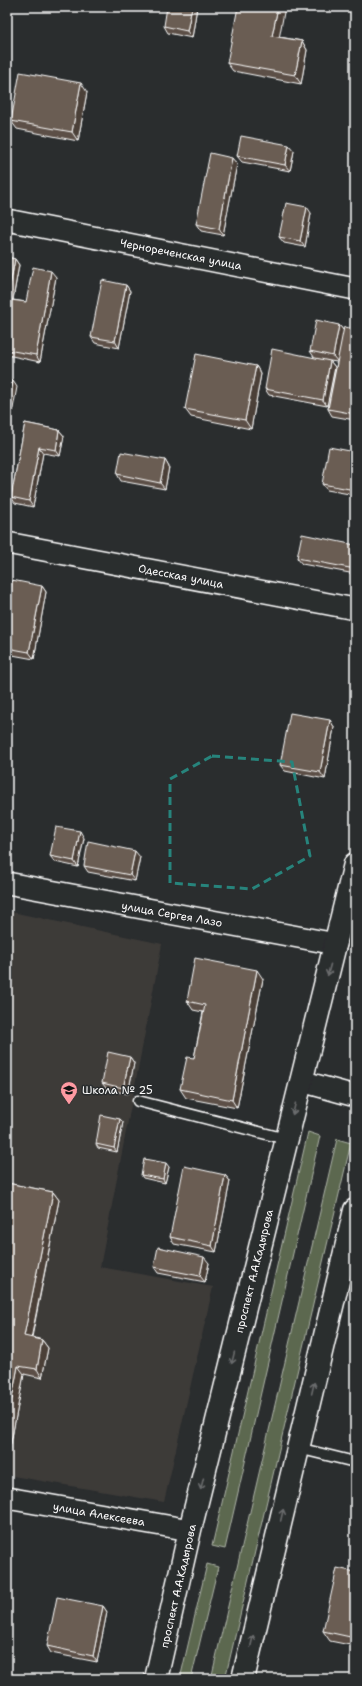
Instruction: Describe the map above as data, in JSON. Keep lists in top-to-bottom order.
{
  "streets": {
    "street": [
      "Чернореченская улица",
      "Одесская улица",
      "улица Сергея Лазо",
      "проспект А.А.Кадырова",
      "улица Алексеева"
    ]
  },
  "crossings": [
    ["улица Сергея Лазо", "проспект А.А.Кадырова"],
    ["проспект А.А.Кадырова", "улица Алексеева"]
  ],
  "places": {
    "school or university": ["Школа № 25"]
  }
}
